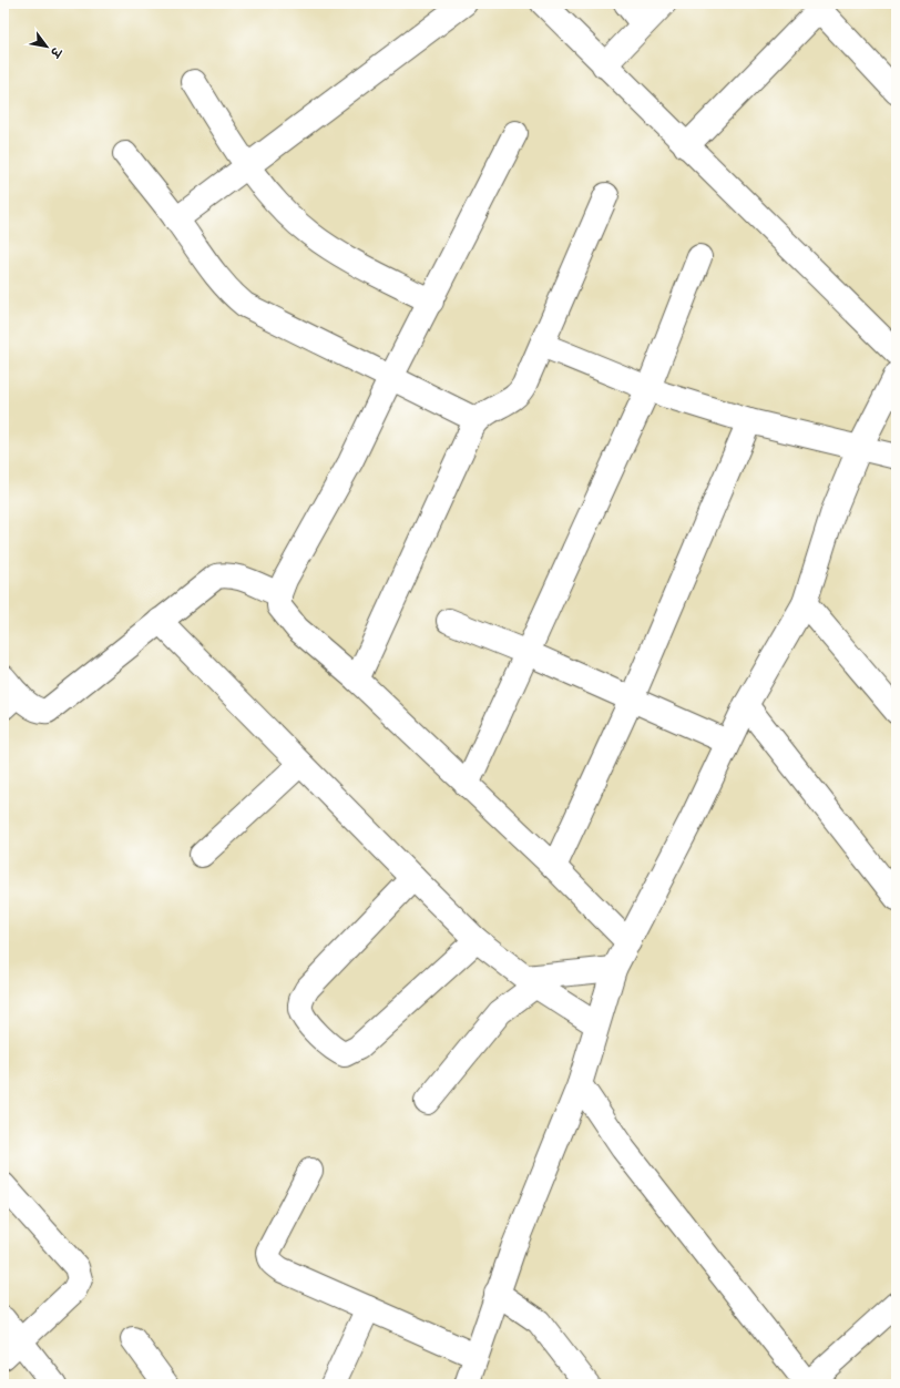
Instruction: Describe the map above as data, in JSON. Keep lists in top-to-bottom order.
{
  "north": "bottom right"
}
